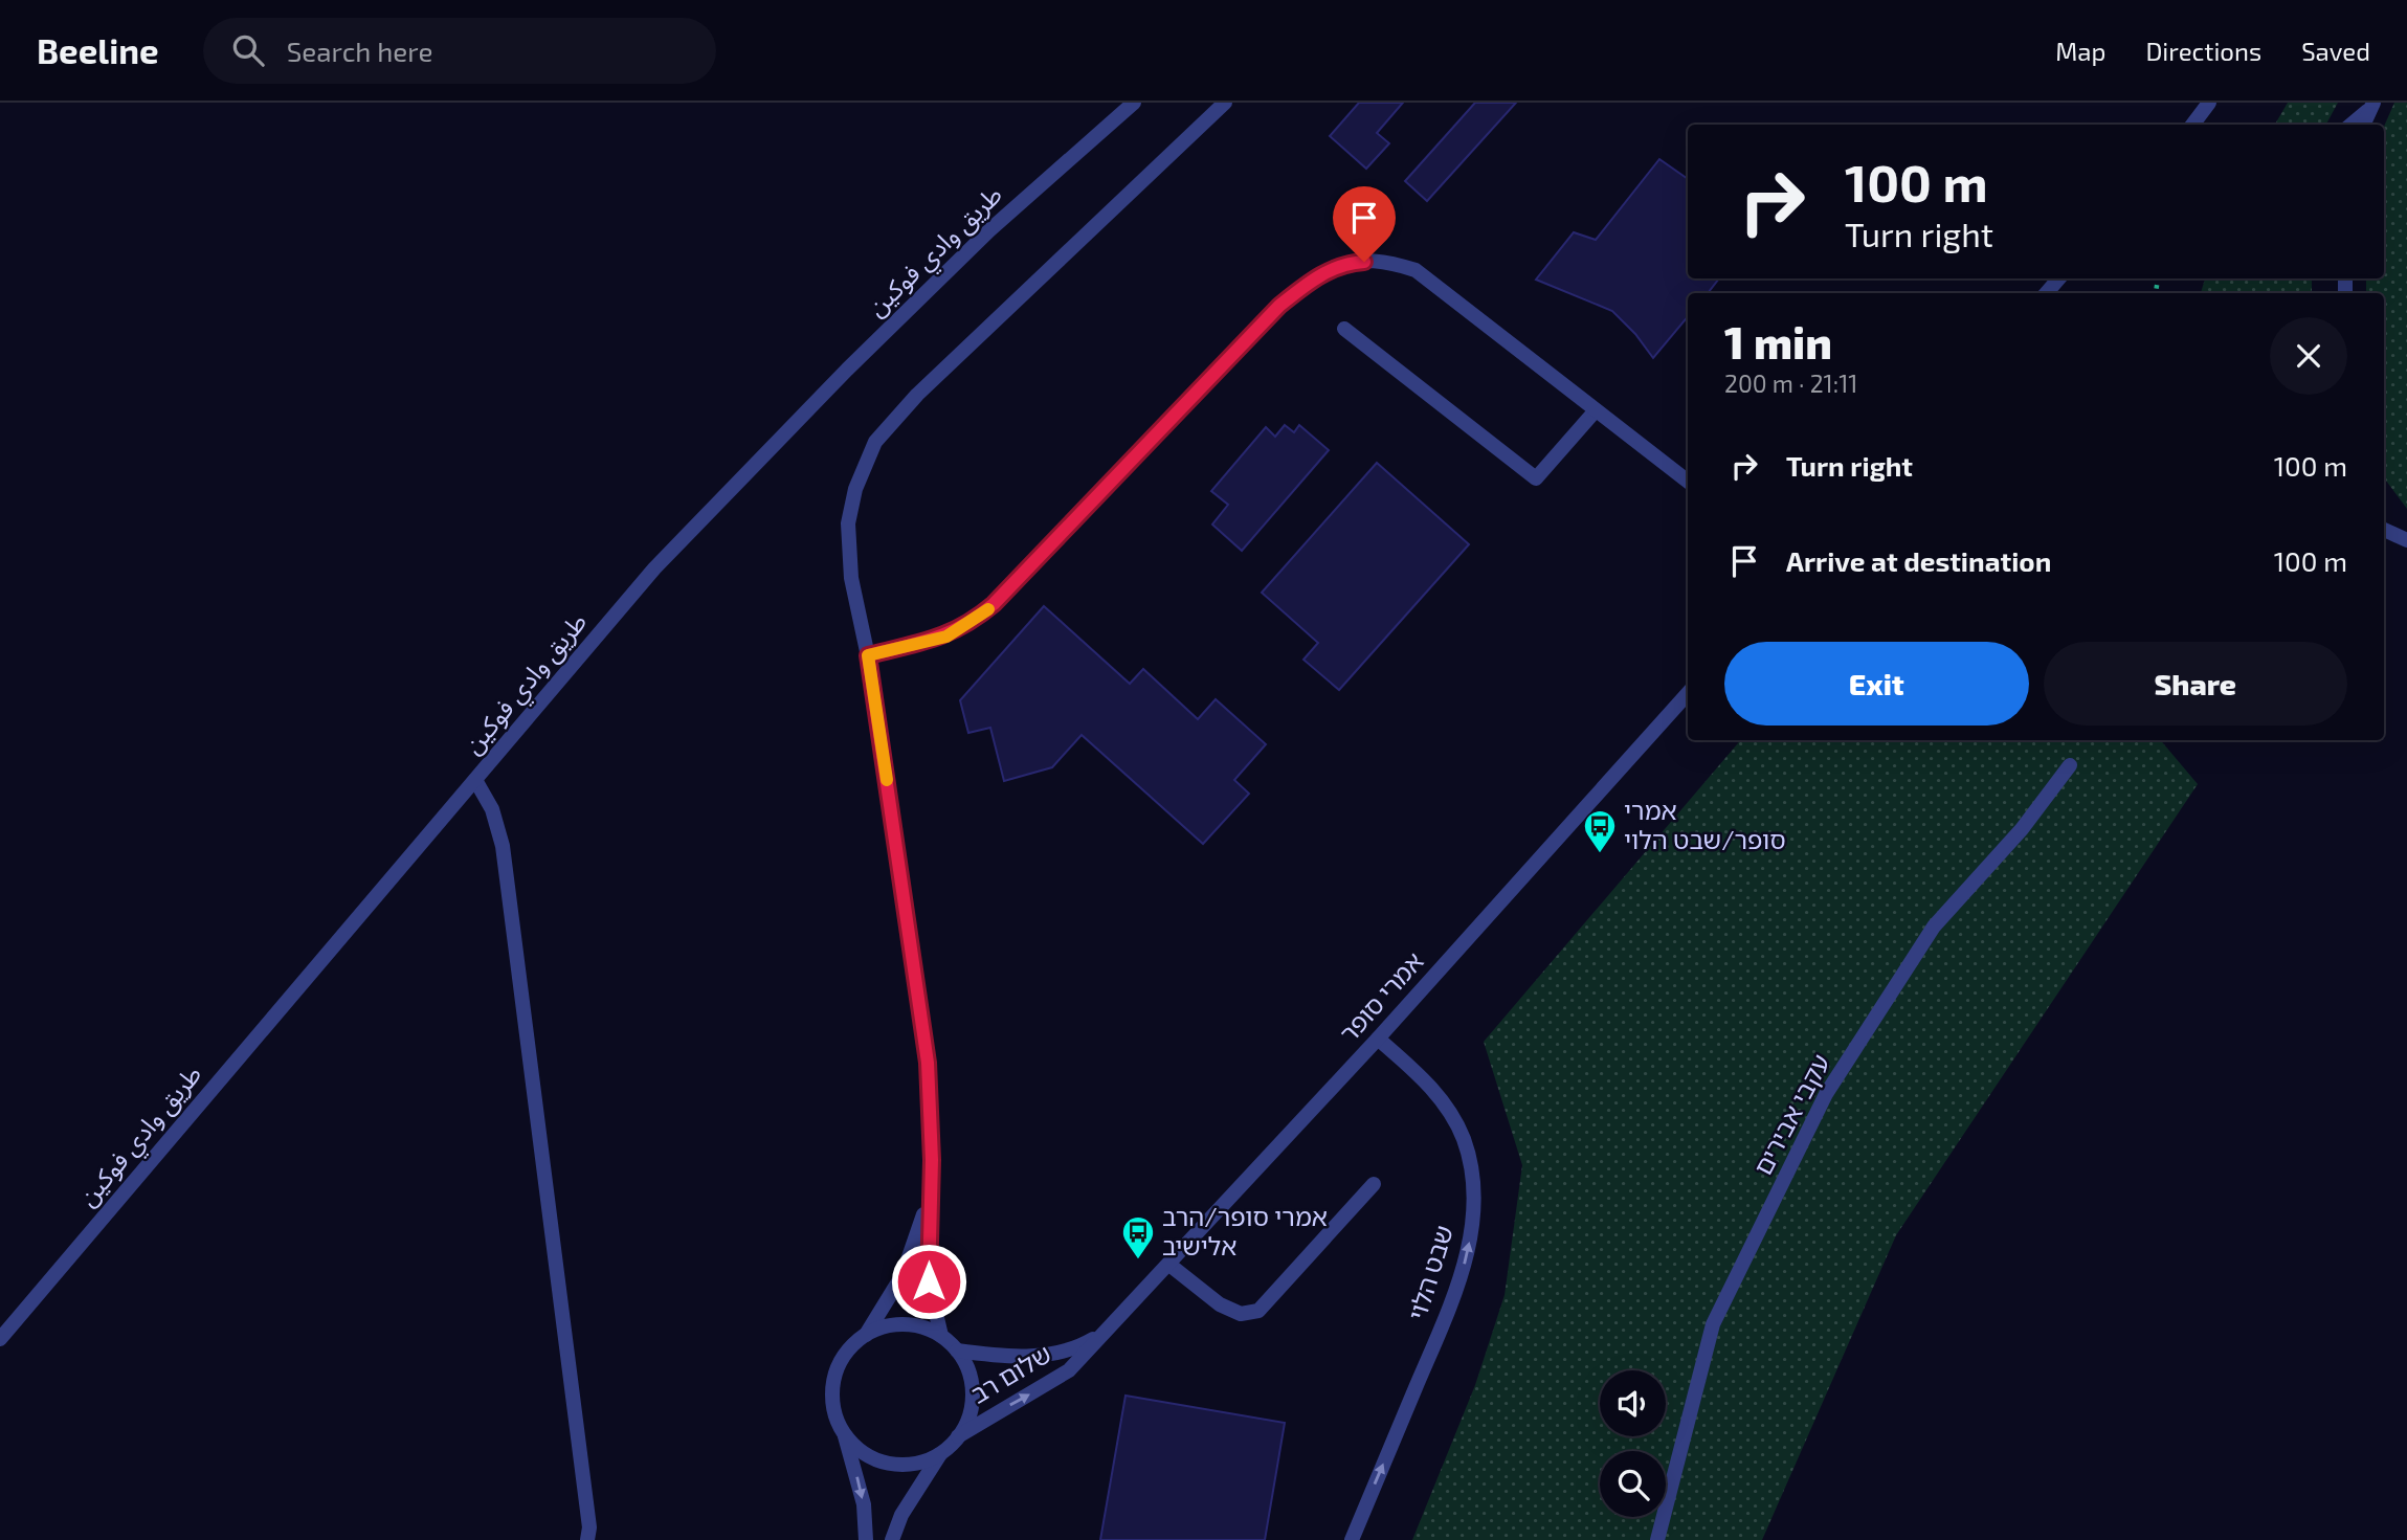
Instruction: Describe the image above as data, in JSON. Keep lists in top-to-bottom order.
{
  "streets": {
    "street": [
      "طريق وادي فوکين",
      "אמרי סופר",
      "עקבי אבירים",
      "שבט הלוי",
      "שלום רב"
    ]
  },
  "crossings": [
    ["אמרי סופר", "שבט הלוי"],
    ["אמרי סופר", "שלום רב"]
  ],
  "one_way": ["שבט הלוי", "שלום רב"],
  "places": {
    "bus stop": ["אמרי סופר/שבט הלוי", "אמרי סופר/הרב אלישיב"]
  },
  "page": {
    "header": "Beeline",
    "search": "Search here",
    "nav": ["Map", "Directions", "Saved"],
    "turn": ["100 m", "Turn right"],
    "heading": ["1 min", "200 m · 21:11"],
    "list": [
      {
        "name": "Turn right",
        "value": "100 m"
      },
      {
        "name": "Arrive at destination",
        "value": "100 m"
      }
    ],
    "buttons": ["Exit", "Share"]
  }
}
